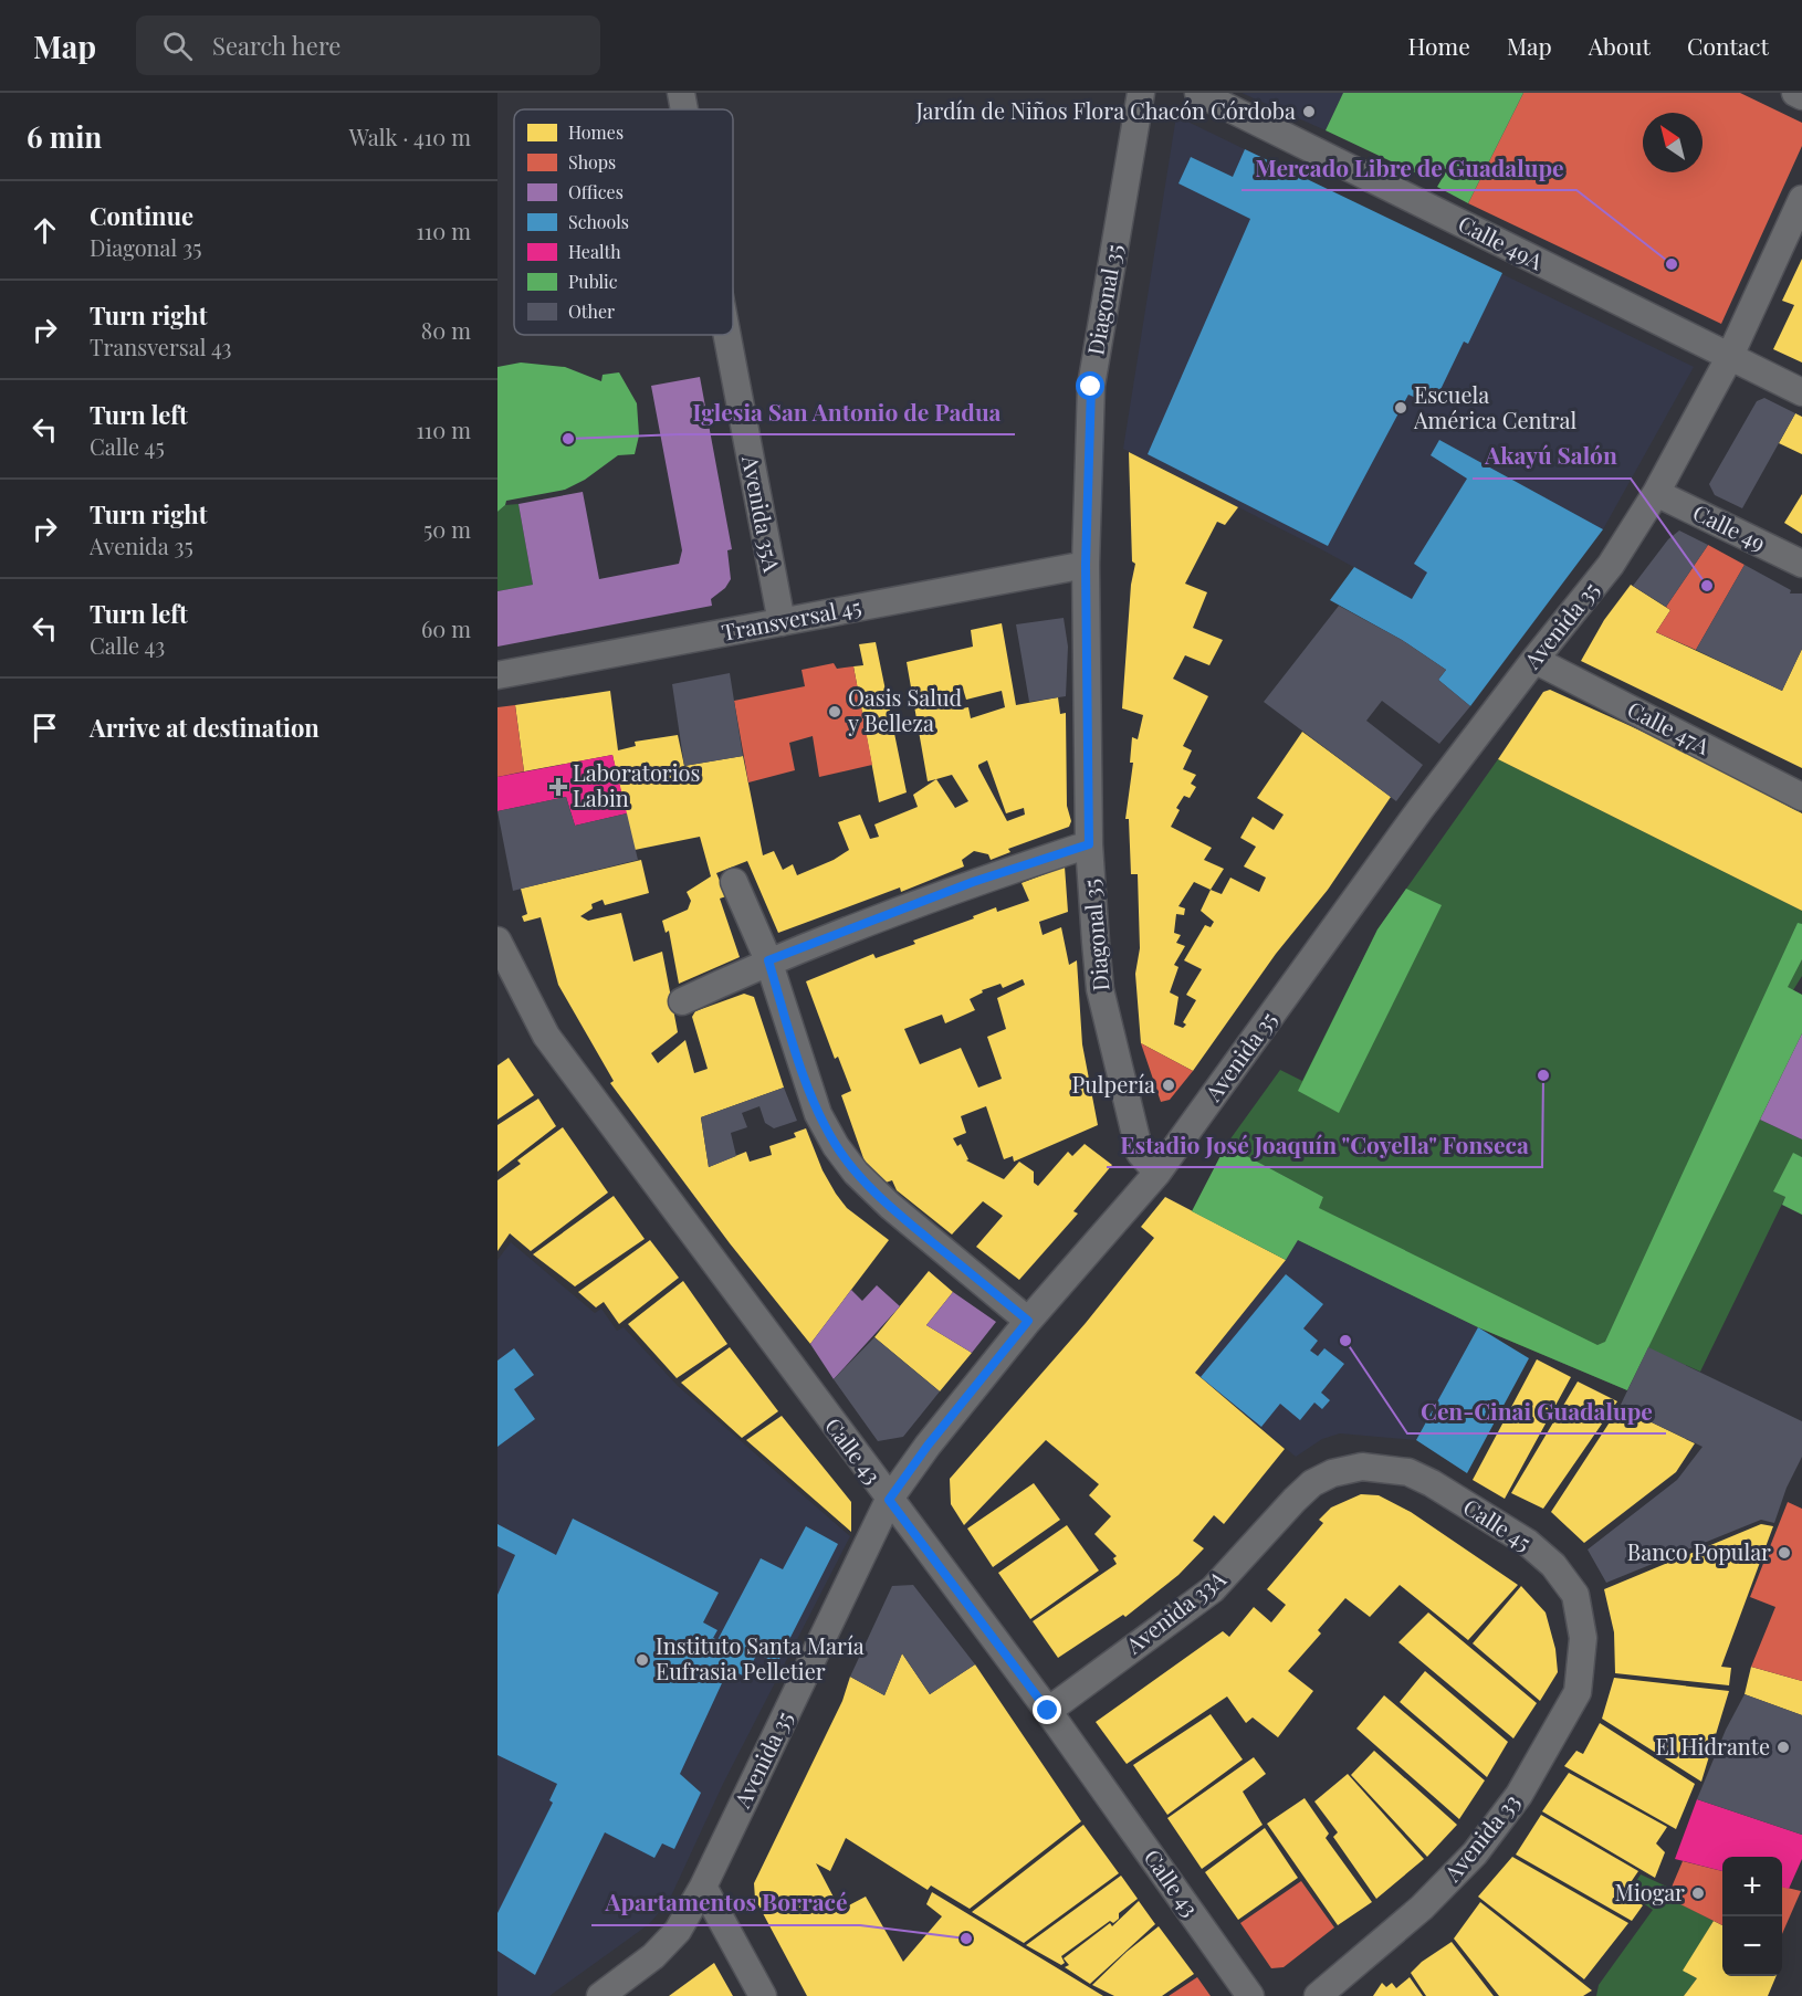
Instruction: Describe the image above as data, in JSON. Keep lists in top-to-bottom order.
{
  "streets": {
    "street": [
      "Calle 49A",
      "Diagonal 35",
      "Avenida 35A",
      "Calle 49",
      "Transversal 45",
      "Avenida 35",
      "Calle 47A",
      "Calle 43",
      "Calle 45",
      "Avenida 33A",
      "Avenida 33"
    ]
  },
  "crossings": [
    ["Calle 49A", "Avenida 35"],
    ["Diagonal 35", "Transversal 45"],
    ["Diagonal 35", "Avenida 35"],
    ["Avenida 35A", "Transversal 45"],
    ["Calle 49", "Avenida 35"],
    ["Avenida 35", "Calle 47A"],
    ["Avenida 35", "Calle 43"],
    ["Calle 43", "Avenida 33A"],
    ["Calle 45", "Avenida 33A"],
    ["Calle 45", "Avenida 33"]
  ],
  "places": {
    "other": [
      "Jardín de Niños Flora Chacón Córdoba",
      "Mercado Libre de Guadalupe",
      "Escuela América Central",
      "Iglesia San Antonio de Padua",
      "Akayú Salón",
      "Oasis Salud y Belleza",
      "Estadio José Joaquín \"Coyella\" Fonseca",
      "Pulpería",
      "Cen-Cinai Guadalupe",
      "Banco Popular",
      "Instituto Santa María Eufrasia Pelletier",
      "El Hidrante",
      "Miogar",
      "Apartamentos Borracé"
    ],
    "health": ["Laboratorios Labin"]
  },
  "legend": [
    "Homes",
    "Shops",
    "Offices",
    "Schools",
    "Health",
    "Public",
    "Other"
  ],
  "north": "top left",
  "page": {
    "header": "Map",
    "search": "Search here",
    "nav": [
      "Home",
      "Map",
      "About",
      "Contact"
    ],
    "heading": ["6 min", "Walk · 410 m"],
    "list": [
      ["Continue", "Diagonal 35", "110 m"],
      ["Turn right", "Transversal 43", "80 m"],
      ["Turn left", "Calle 45", "110 m"],
      ["Turn right", "Avenida 35", "50 m"],
      ["Turn left", "Calle 43", "60 m"],
      "Arrive at destination"
    ],
    "map_buttons": ["+", "−"]
  }
}
